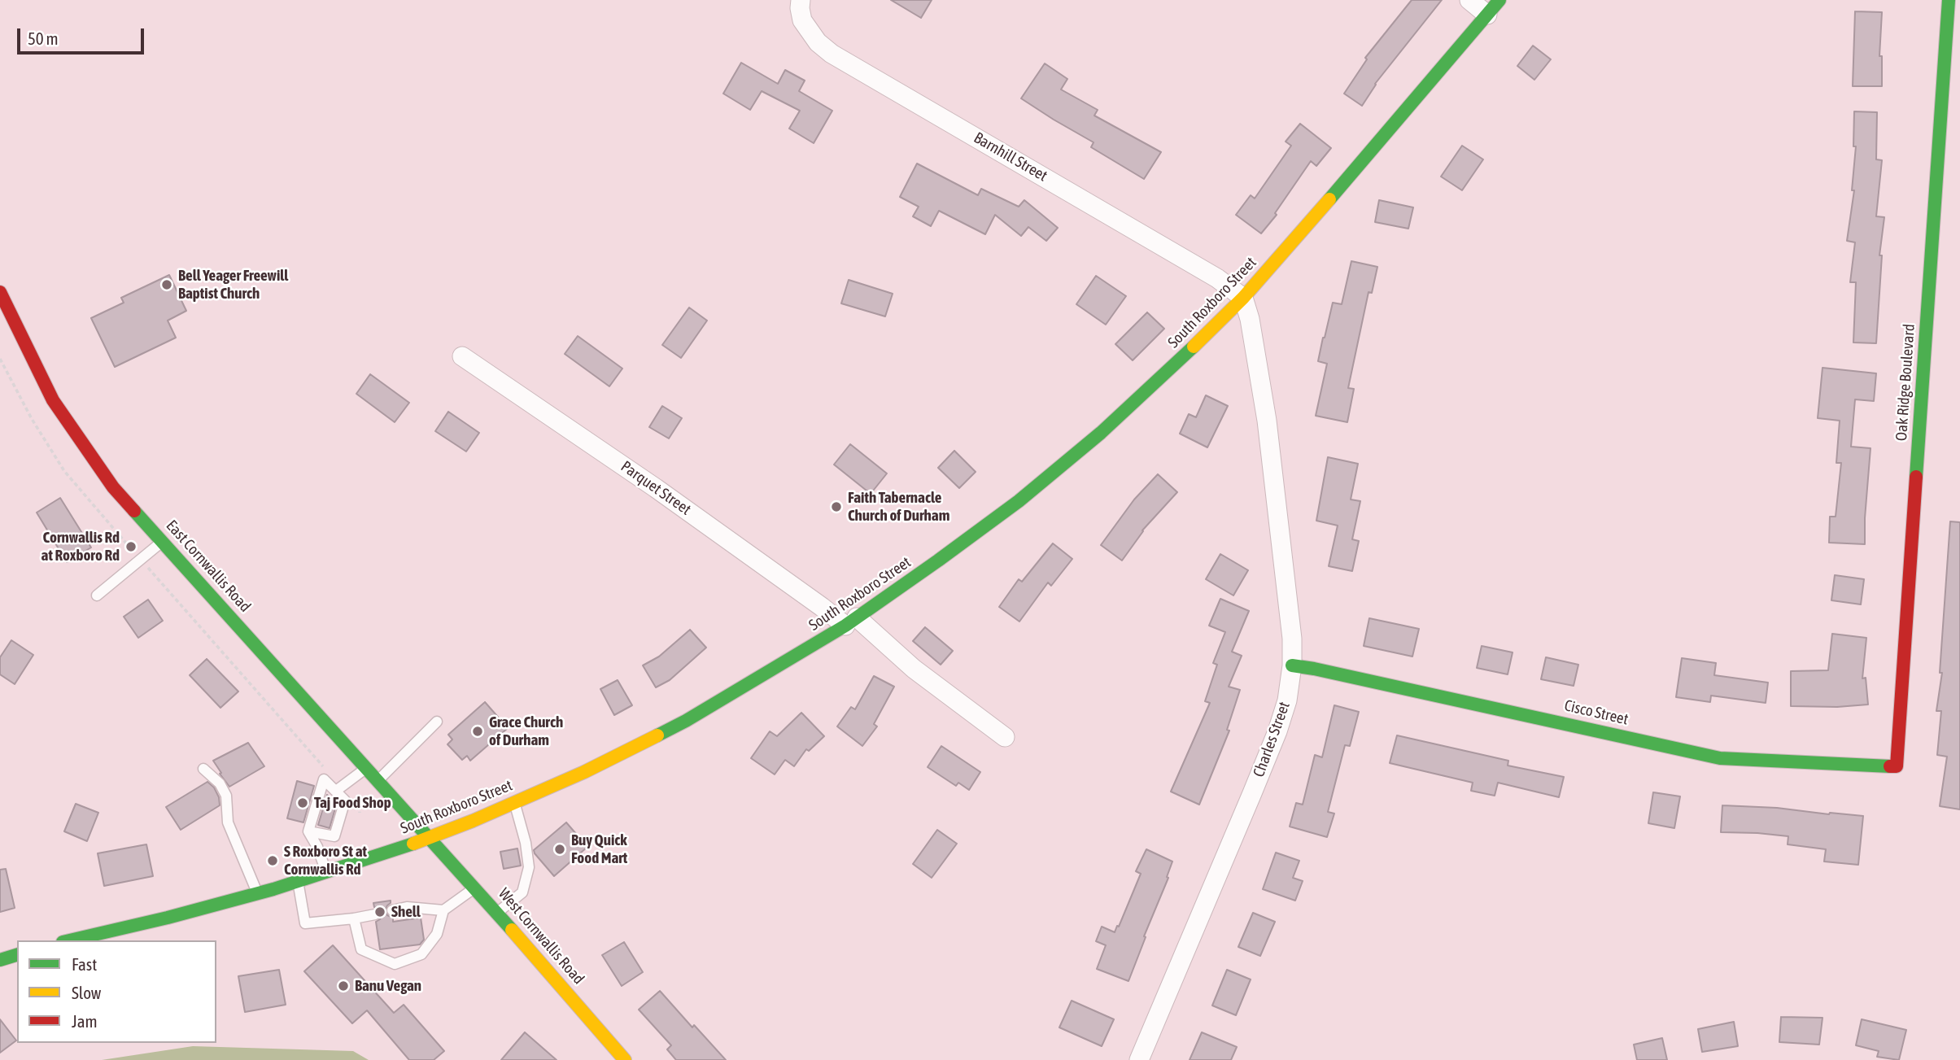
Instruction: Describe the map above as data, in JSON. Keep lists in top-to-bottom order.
{
  "streets": {
    "street": [
      "Barnhill Street",
      "South Roxboro Street",
      "Oak Ridge Boulevard",
      "Parquet Street",
      "East Cornwallis Road",
      "Cisco Street",
      "Charles Street",
      "West Cornwallis Road"
    ]
  },
  "crossings": [
    ["Barnhill Street", "South Roxboro Street"],
    ["Barnhill Street", "Charles Street"],
    ["South Roxboro Street", "Parquet Street"],
    ["South Roxboro Street", "East Cornwallis Road"],
    ["South Roxboro Street", "Charles Street"],
    ["South Roxboro Street", "West Cornwallis Road"],
    ["Oak Ridge Boulevard", "Cisco Street"],
    ["East Cornwallis Road", "West Cornwallis Road"],
    ["Cisco Street", "Charles Street"]
  ],
  "places": [
    "Bell Yeager Freewill Baptist Church",
    "Faith Tabernacle Church of Durham",
    "Cornwallis Rd at Roxboro Rd",
    "Grace Church of Durham",
    "Taj Food Shop",
    "Buy Quick Food Mart",
    "S Roxboro St at Cornwallis Rd",
    "Shell",
    "Banu Vegan"
  ],
  "legend": ["Fast", "Slow", "Jam"],
  "scale_bar": "50 m"
}
